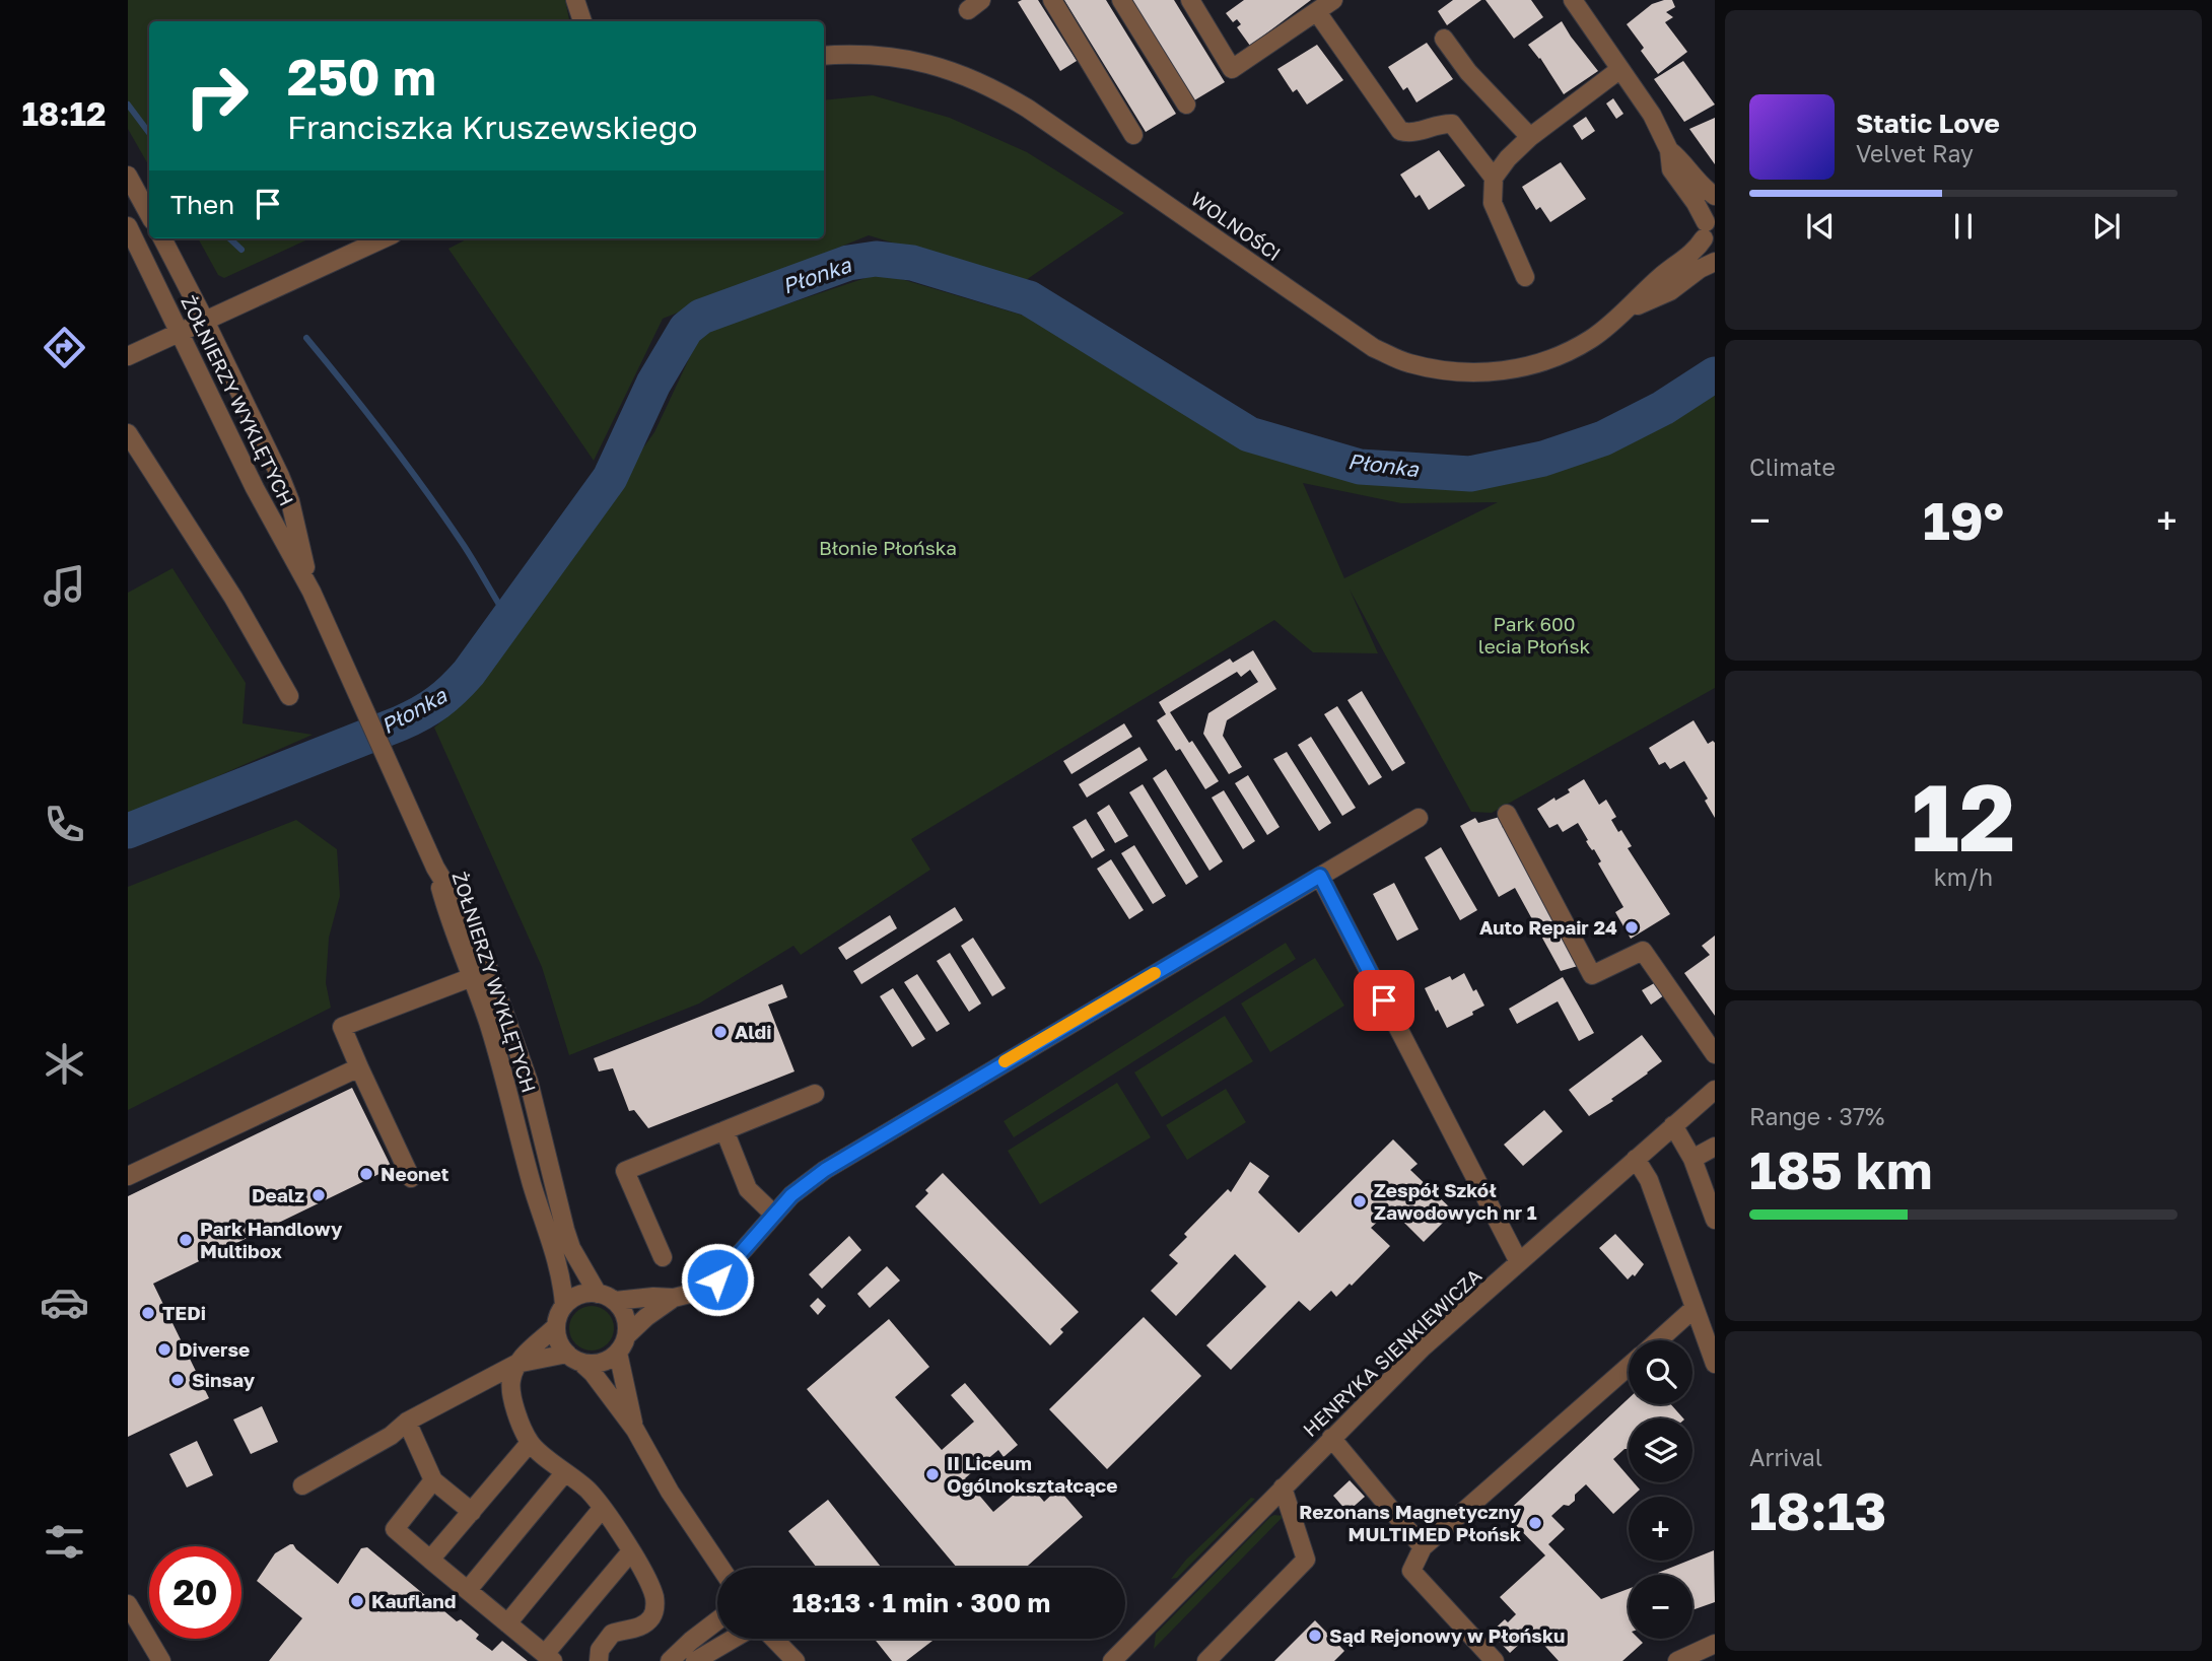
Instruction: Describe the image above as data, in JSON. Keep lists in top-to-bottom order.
{
  "streets": {
    "street": ["WOLNOŚCI", "ŻOŁNIERZY WYKLĘTYCH", "HENRYKA SIENKIEWICZA"]
  },
  "water": ["Płonka"],
  "parks": ["Błonie Płońska", "Park 600 lecia Płońsk"],
  "places": [
    "Auto Repair 24",
    "Aldi",
    "Neonet",
    "Dealz",
    "Zespół Szkół Zawodowych nr 1",
    "Park Handlowy Multibox",
    "TEDi",
    "Diverse",
    "Sinsay",
    "II Liceum Ogólnokształcące",
    "Rezonans Magnetyczny MULTIMED Płońsk",
    "Kaufland",
    "Sąd Rejonowy w Płońsku"
  ],
  "page": {
    "tabs": "18:12",
    "turn": ["250 m", "Franciszka Kruszewskiego"],
    "song": ["Static Love", "Velvet Ray"],
    "then": "Then",
    "tile": [
      "Climate",
      ["12", "km/h"],
      ["Range · 37%", "185 km"],
      ["Arrival", "18:13"]
    ],
    "heat": ["−", "19°", "+"],
    "map_buttons": ["+", "−"],
    "limit": "20",
    "trip": "18:13 · 1 min · 300 m"
  }
}
